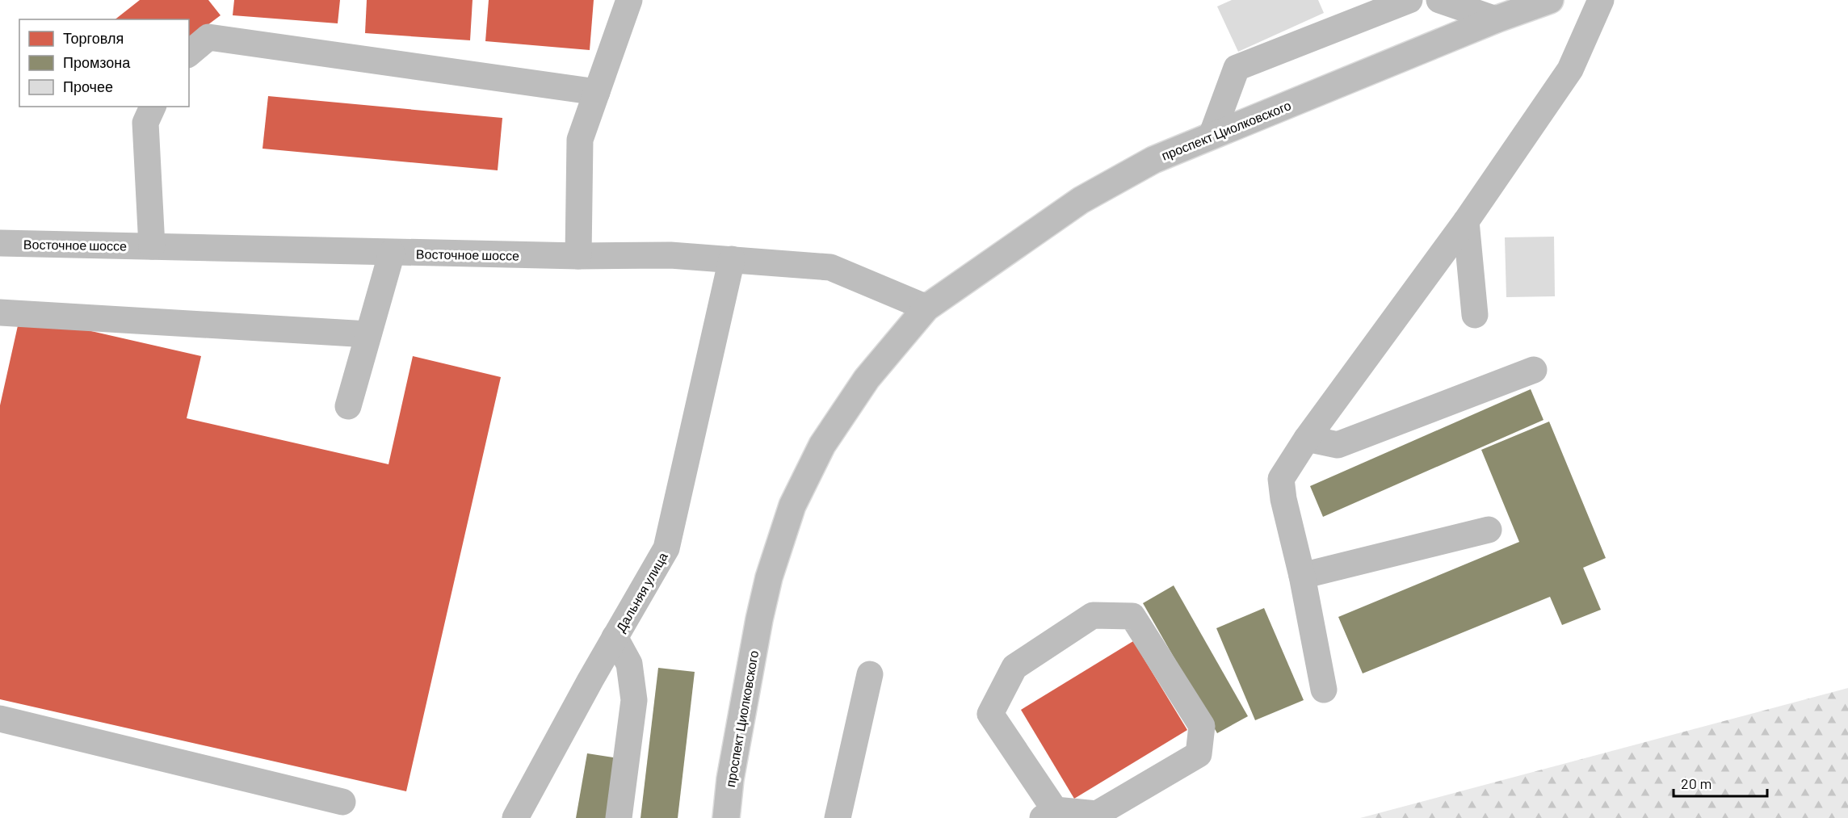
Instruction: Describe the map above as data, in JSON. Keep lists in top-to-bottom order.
{
  "streets": {
    "street": ["проспект Циолковского", "Восточное шоссе", "Дальняя улица"]
  },
  "crossings": [
    ["проспект Циолковского", "Восточное шоссе"],
    ["Восточное шоссе", "Дальняя улица"]
  ],
  "legend": ["Торговля", "Промзона", "Прочее"],
  "scale_bar": "20 m"
}
